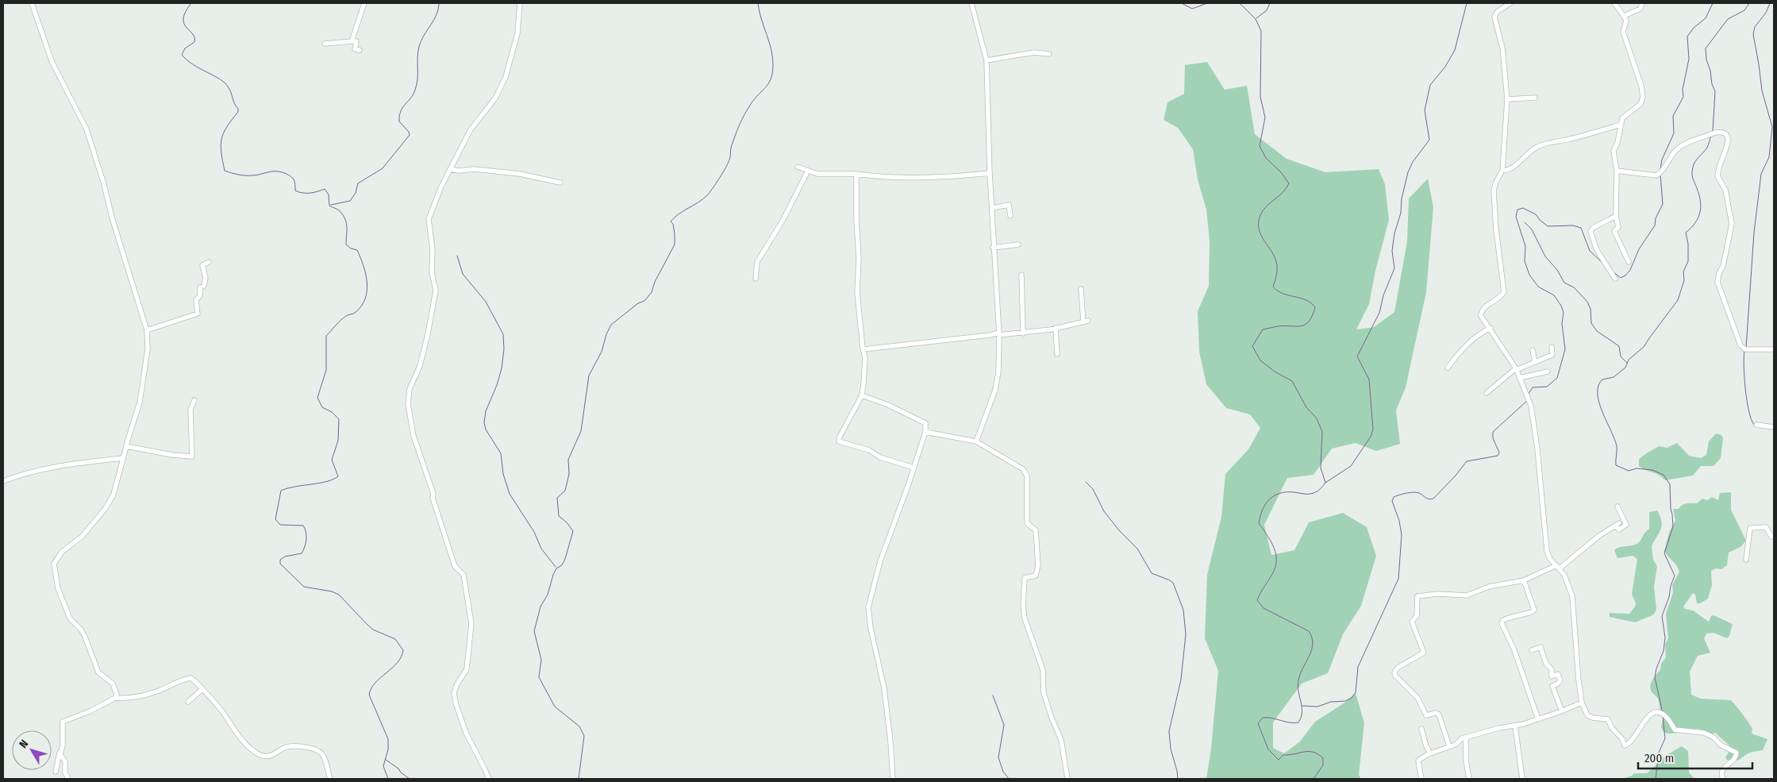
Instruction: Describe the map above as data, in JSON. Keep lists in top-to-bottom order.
{
  "scale_bar": "200 m",
  "north": "top left"
}
